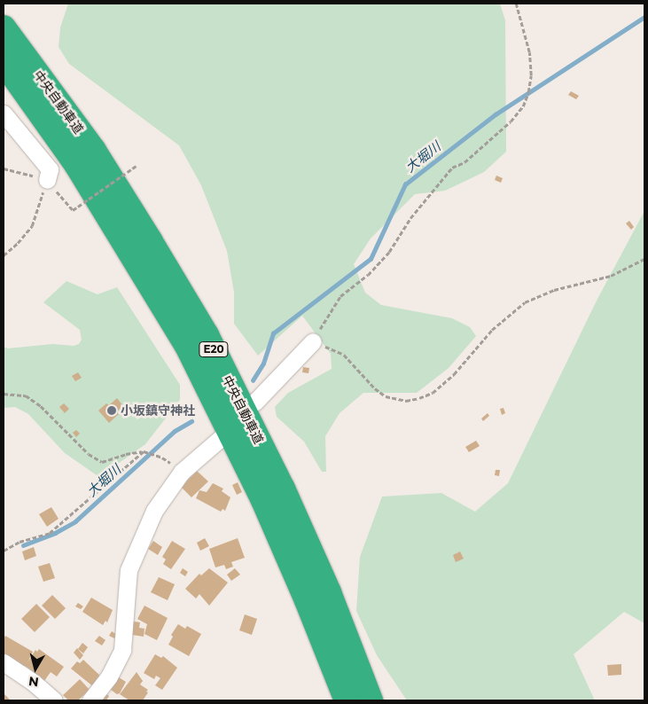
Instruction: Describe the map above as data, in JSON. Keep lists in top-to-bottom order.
{
  "streets": {
    "highway": ["中央自動車道", "E20"]
  },
  "water": ["大堀川"],
  "places": ["小坂鎮守神社"],
  "north": "bottom"
}
